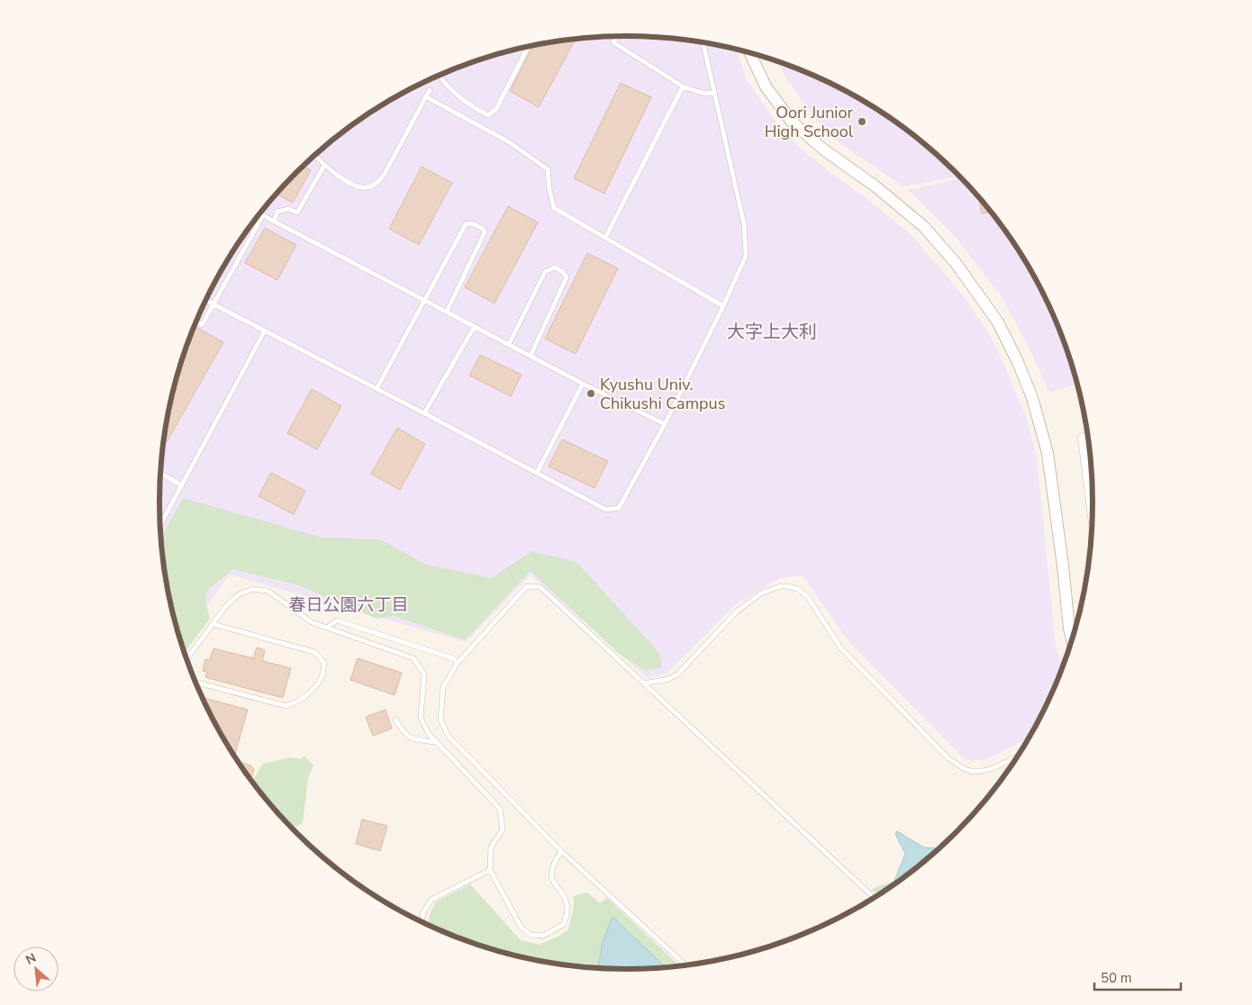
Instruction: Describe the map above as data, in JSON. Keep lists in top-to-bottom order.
{
  "districts": ["大字上大利", "春日公園六丁目"],
  "places": ["Oori Junior High School", "Kyushu Univ. Chikushi Campus"],
  "scale_bar": "50 m",
  "north": "top left"
}
